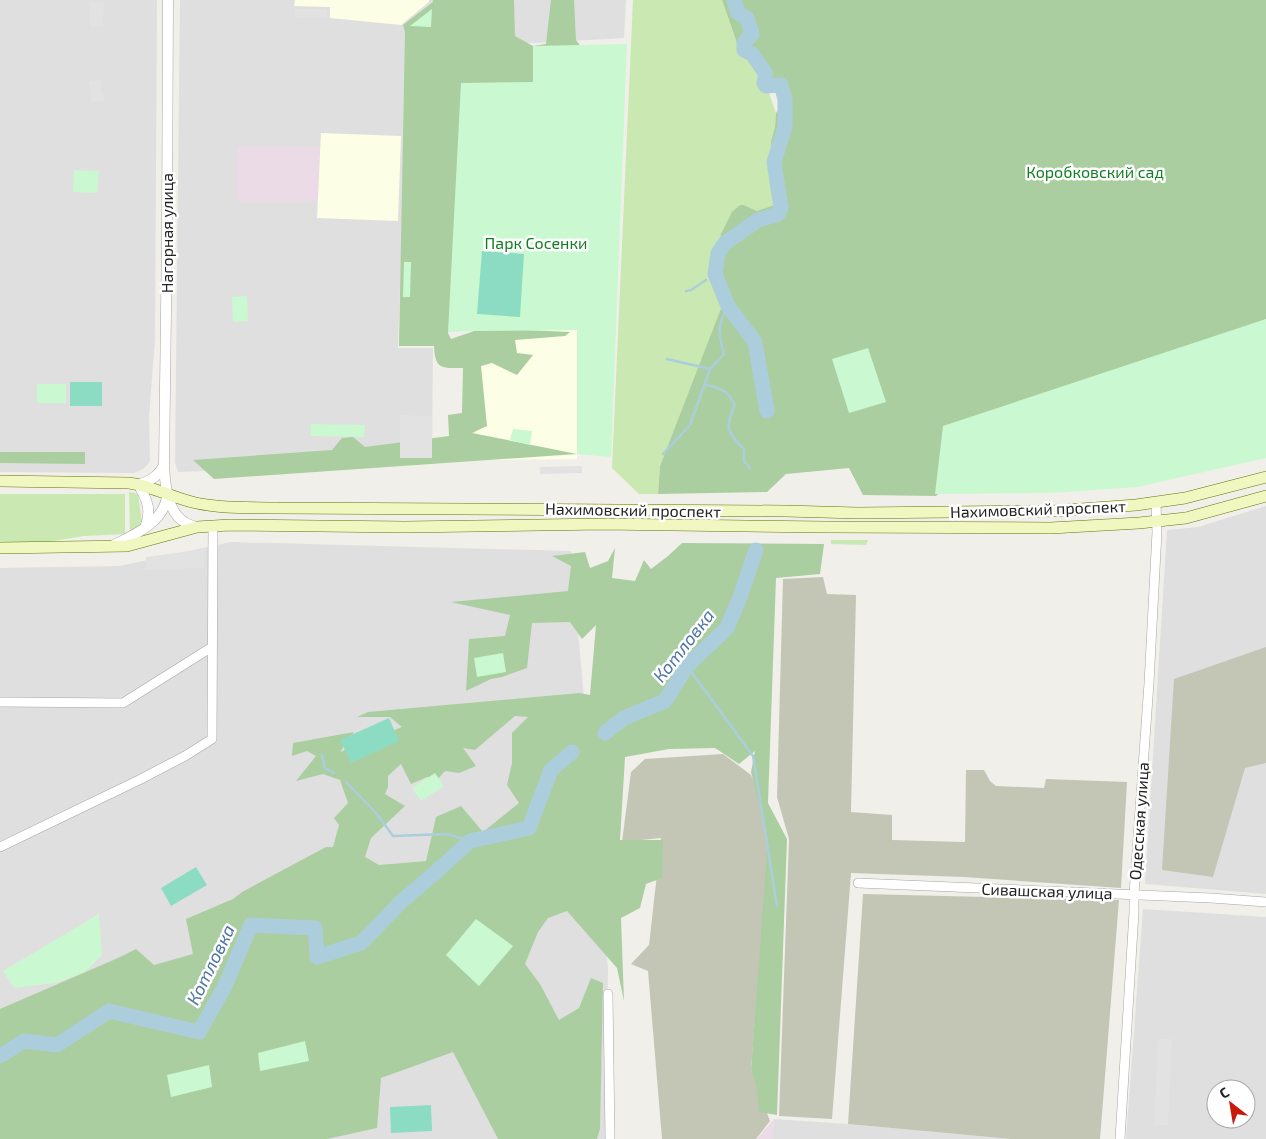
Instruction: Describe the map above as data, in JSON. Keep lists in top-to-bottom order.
{
  "streets": {
    "main road": ["Нахимовский проспект"],
    "street": ["Нагорная улица", "Одесская улица", "Сивашская улица"]
  },
  "crossings": [
    ["Нагорная улица", "Нахимовский проспект"],
    ["Нахимовский проспект", "Одесская улица"],
    ["Одесская улица", "Сивашская улица"]
  ],
  "water": ["Котловка"],
  "parks": ["Коробковский сад", "Парк Сосенки"],
  "north": "top left"
}
